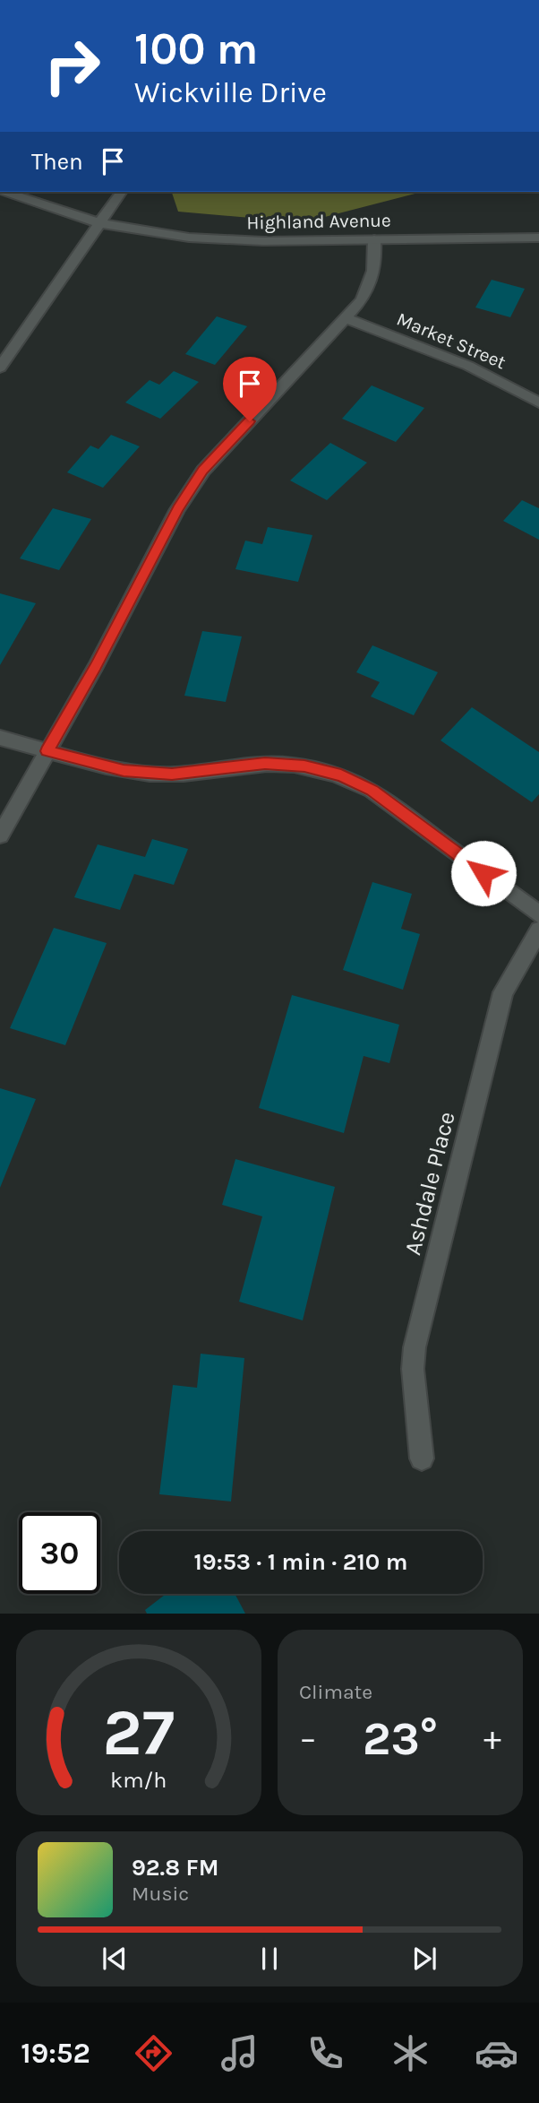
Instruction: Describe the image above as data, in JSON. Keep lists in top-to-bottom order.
{
  "streets": {
    "street": ["Highland Avenue", "Market Street", "Ashdale Place"]
  },
  "page": {
    "turn": ["100 m", "Wickville Drive"],
    "then": "Then",
    "limit": "30",
    "trip": "19:53 · 1 min · 210 m",
    "tile": "Climate",
    "heat": ["−", "23°", "+"],
    "song": ["92.8 FM", "Music"],
    "tabs": "19:52",
    "gauge": ["27", "km/h"]
  }
}
